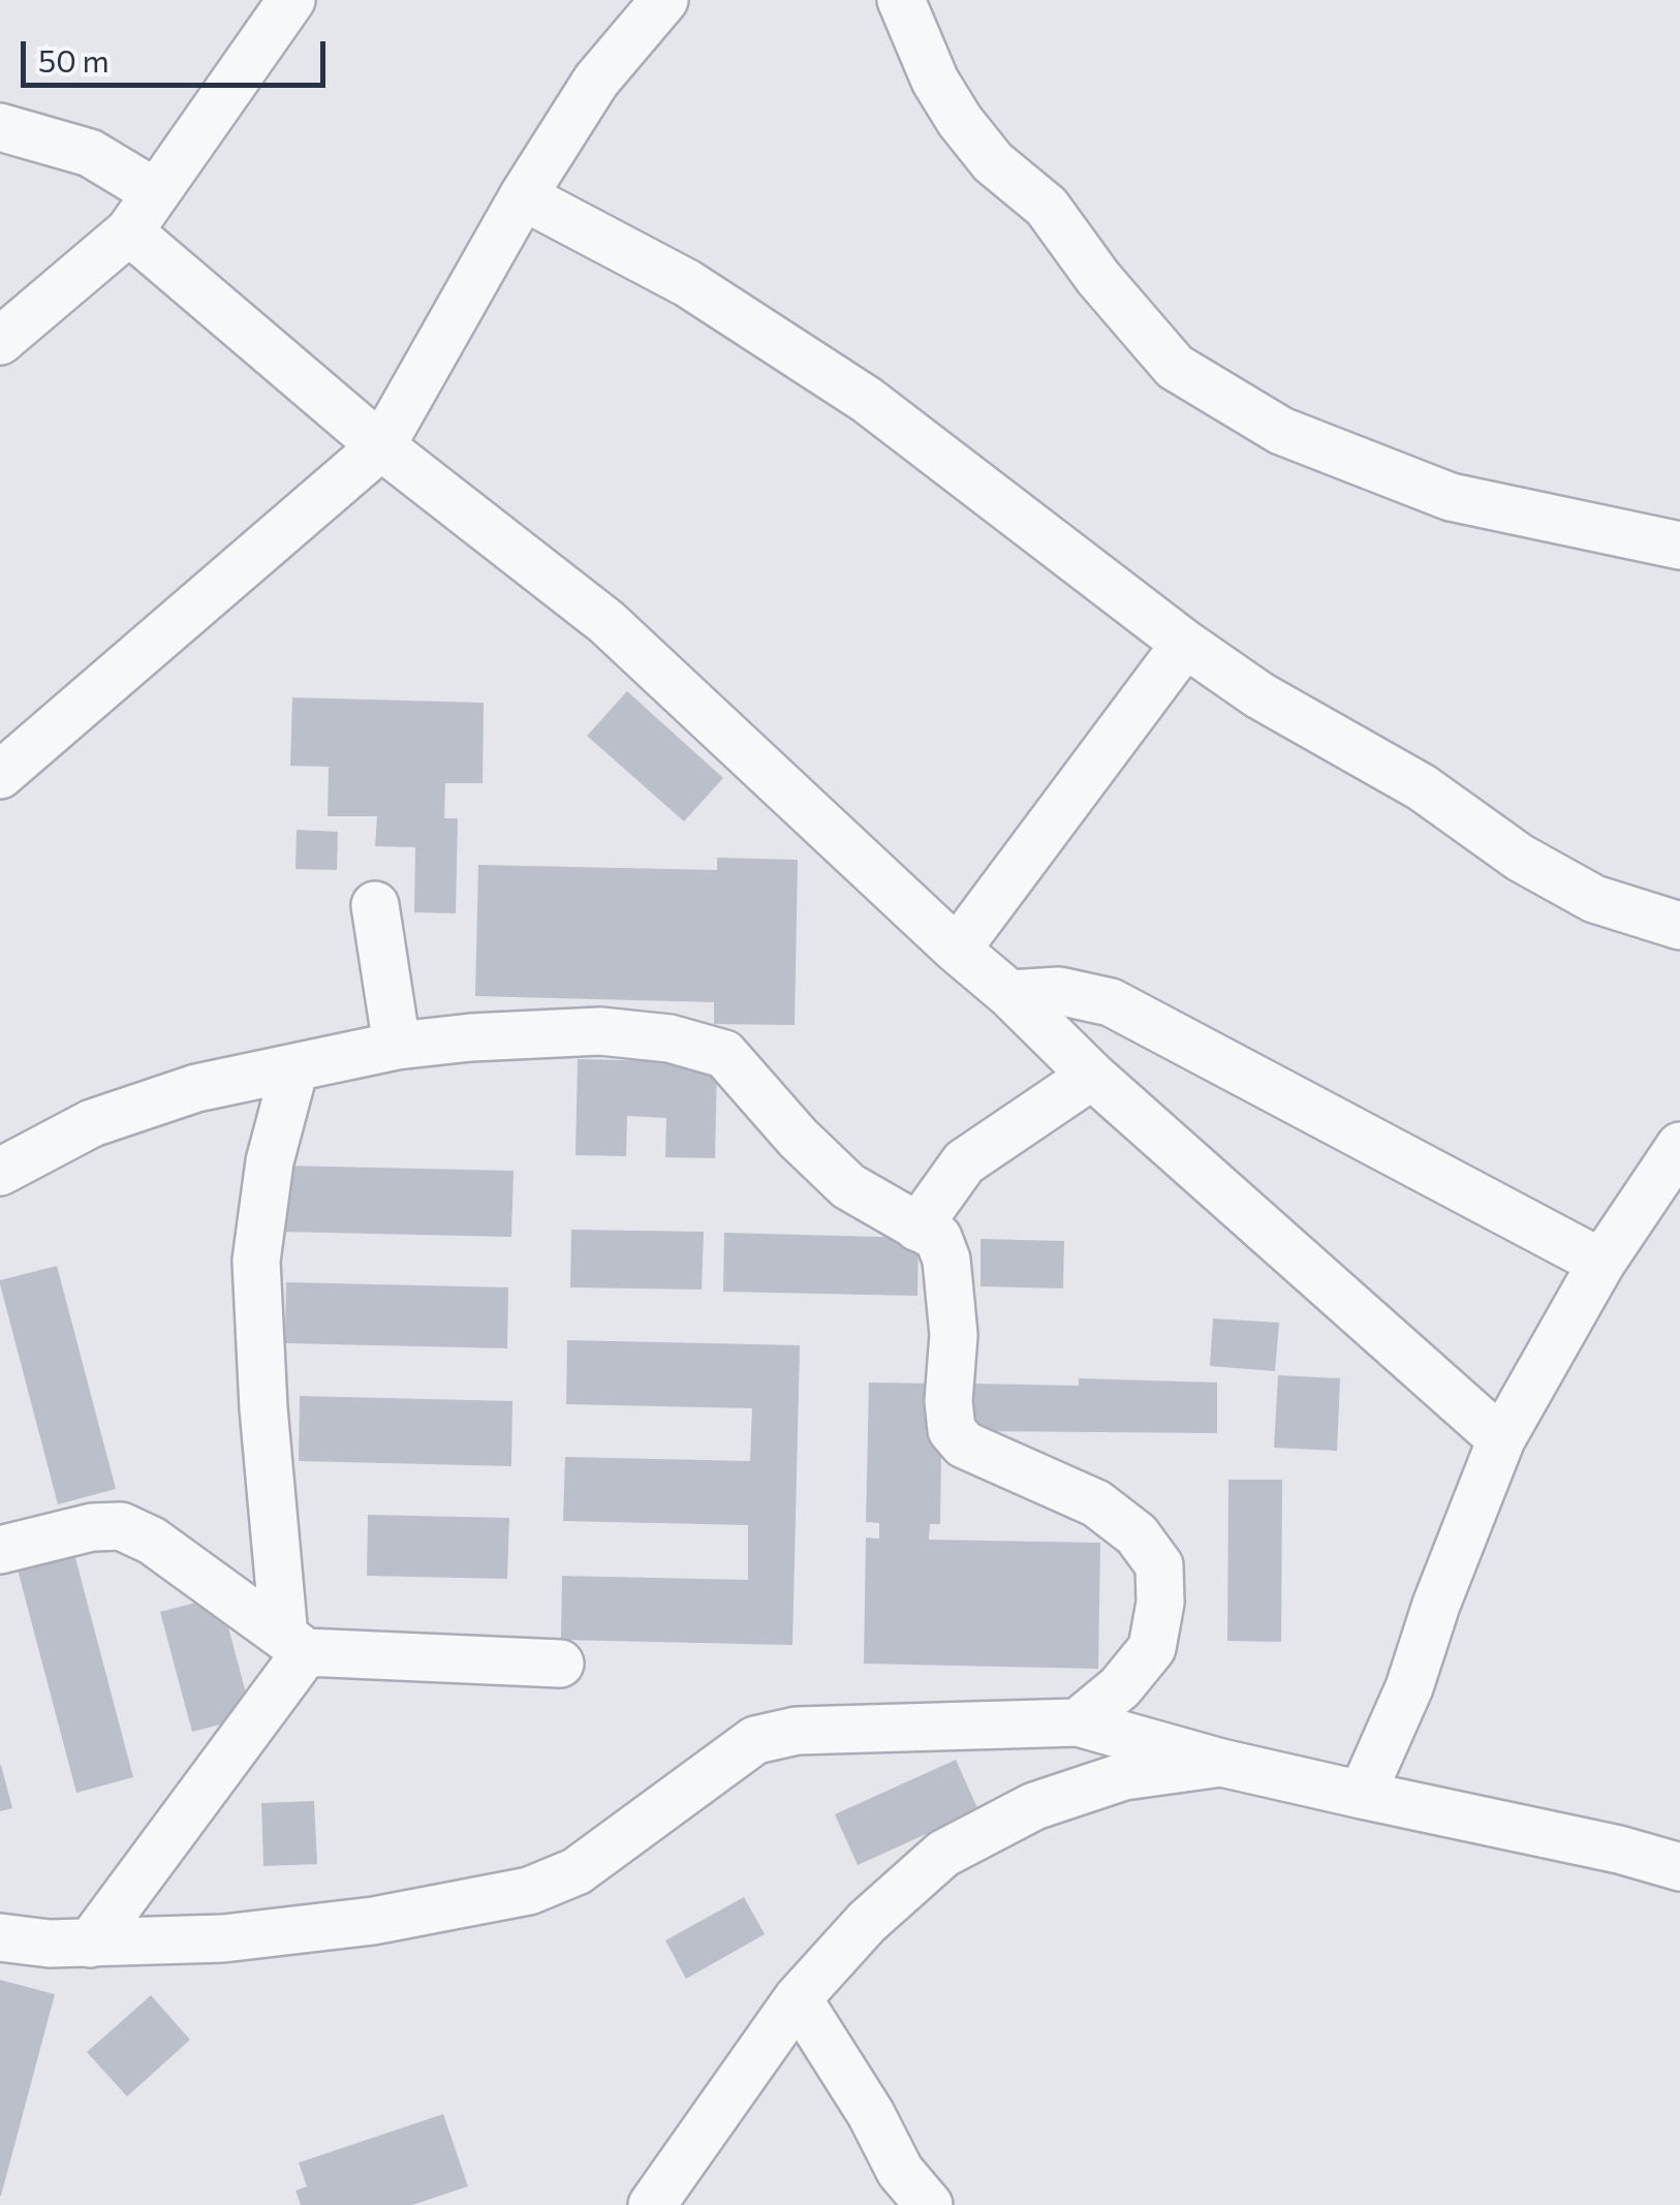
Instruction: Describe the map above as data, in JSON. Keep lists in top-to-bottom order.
{
  "scale_bar": "50 m"
}
